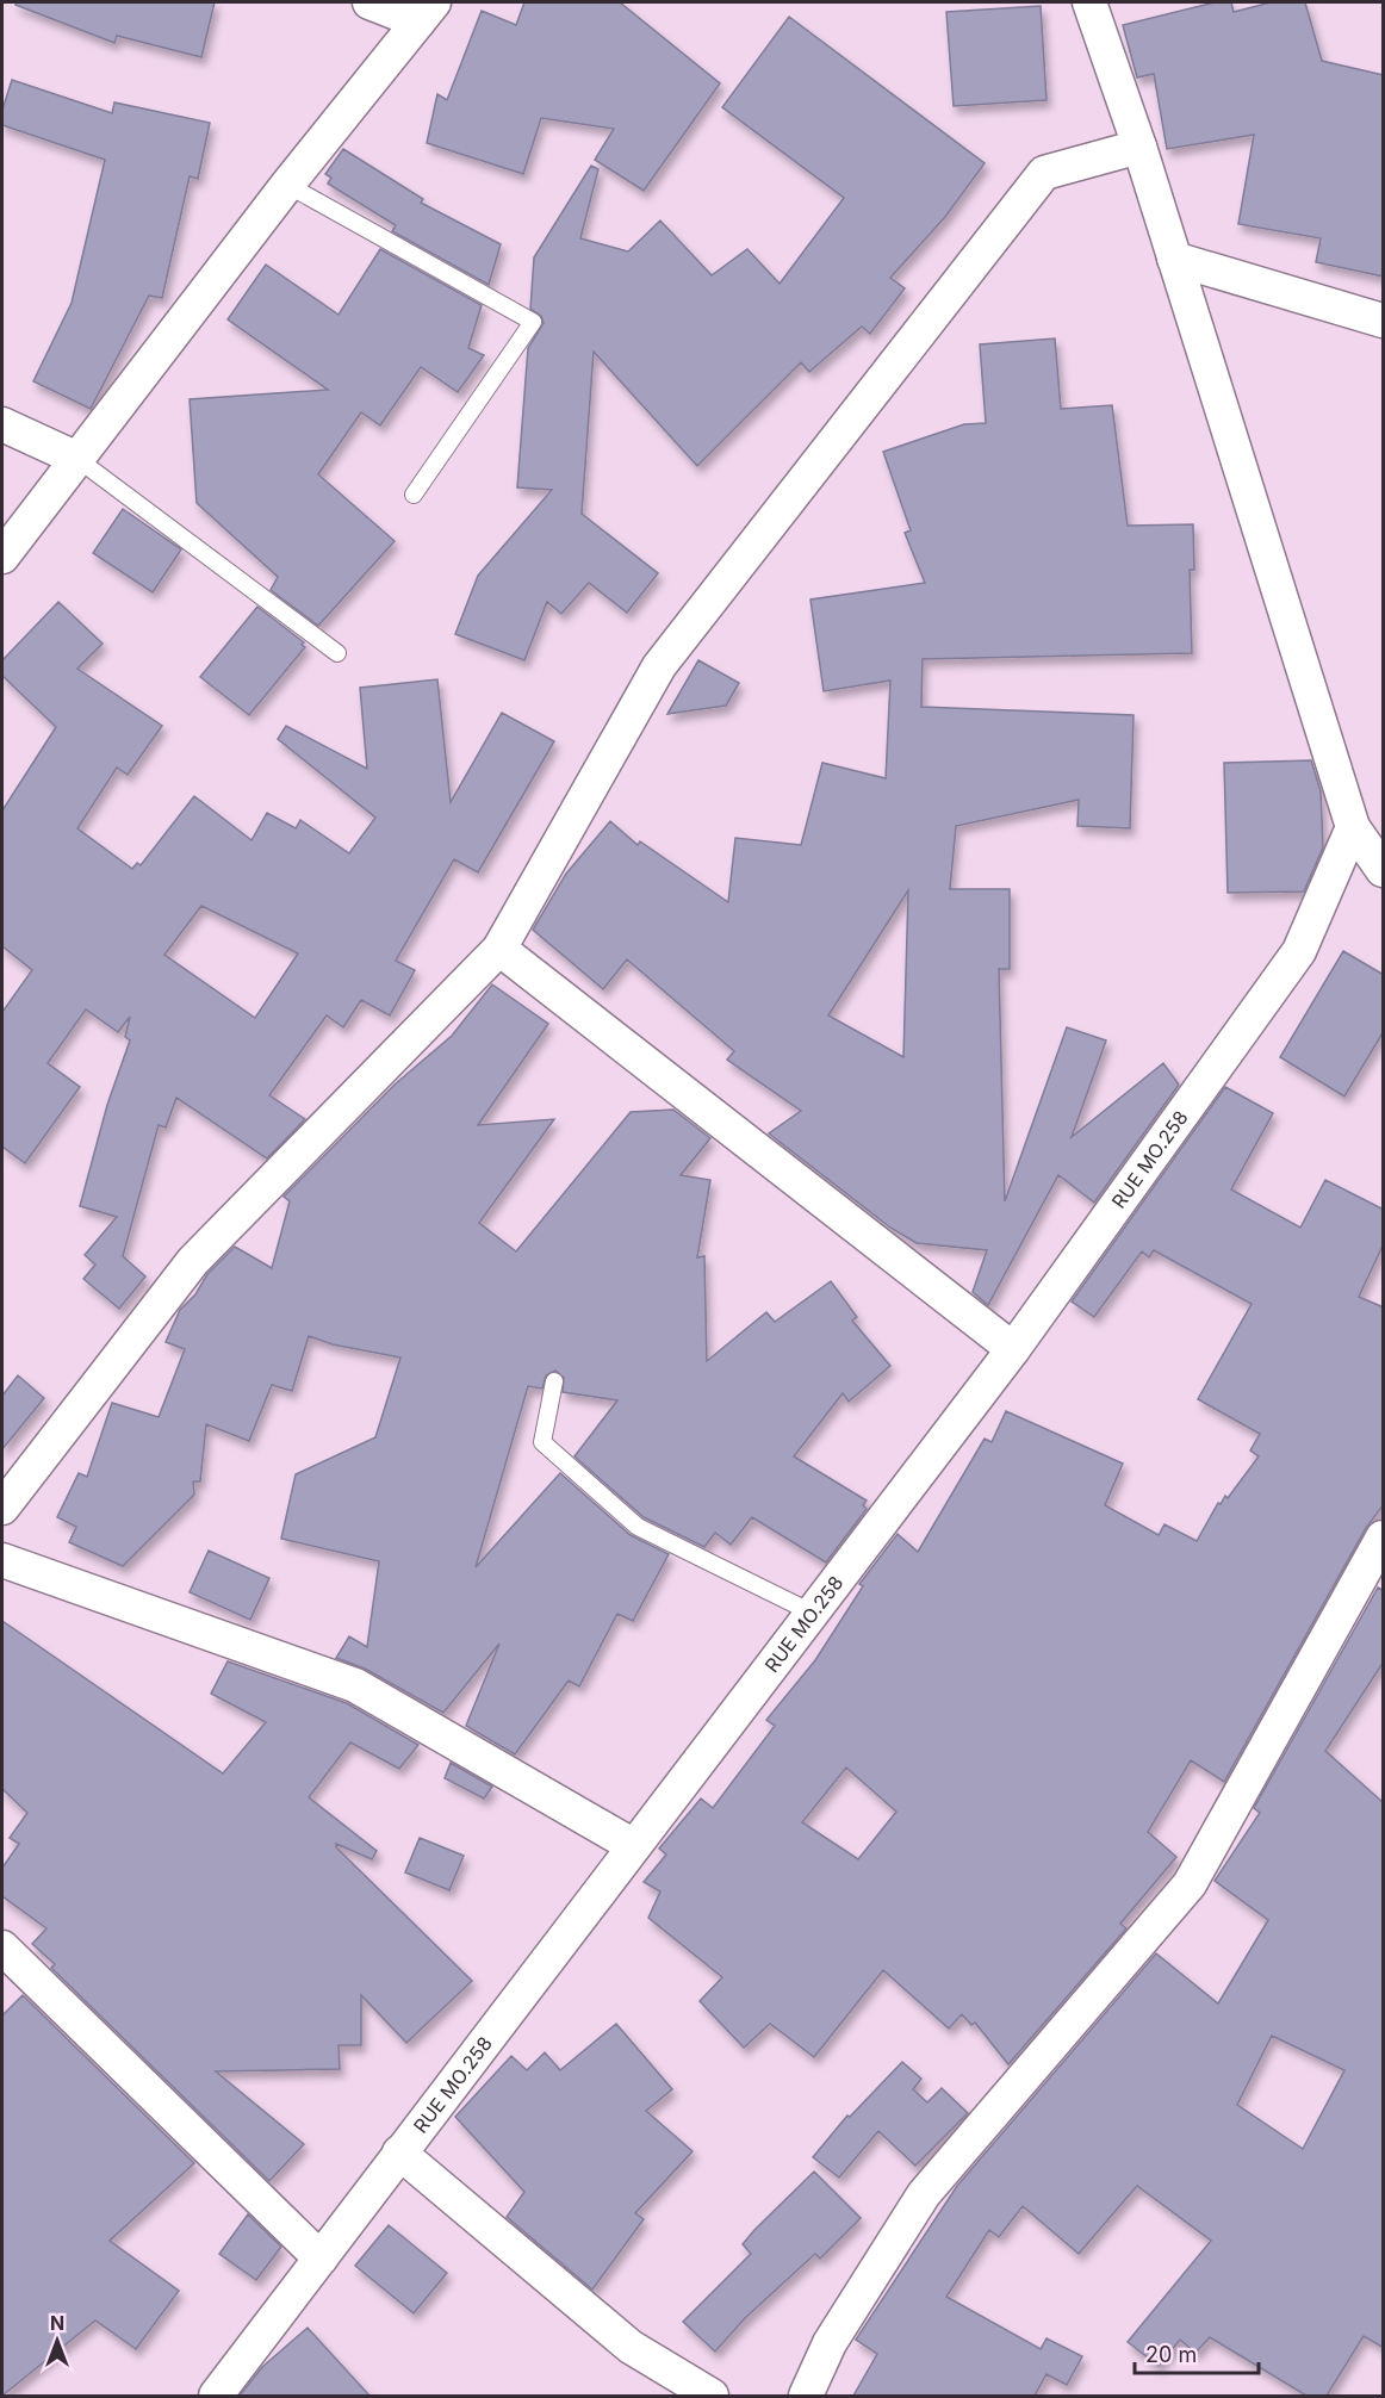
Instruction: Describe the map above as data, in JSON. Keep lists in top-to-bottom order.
{
  "streets": {
    "street": ["RUE MO.258"]
  },
  "scale_bar": "20 m",
  "north": "top"
}
